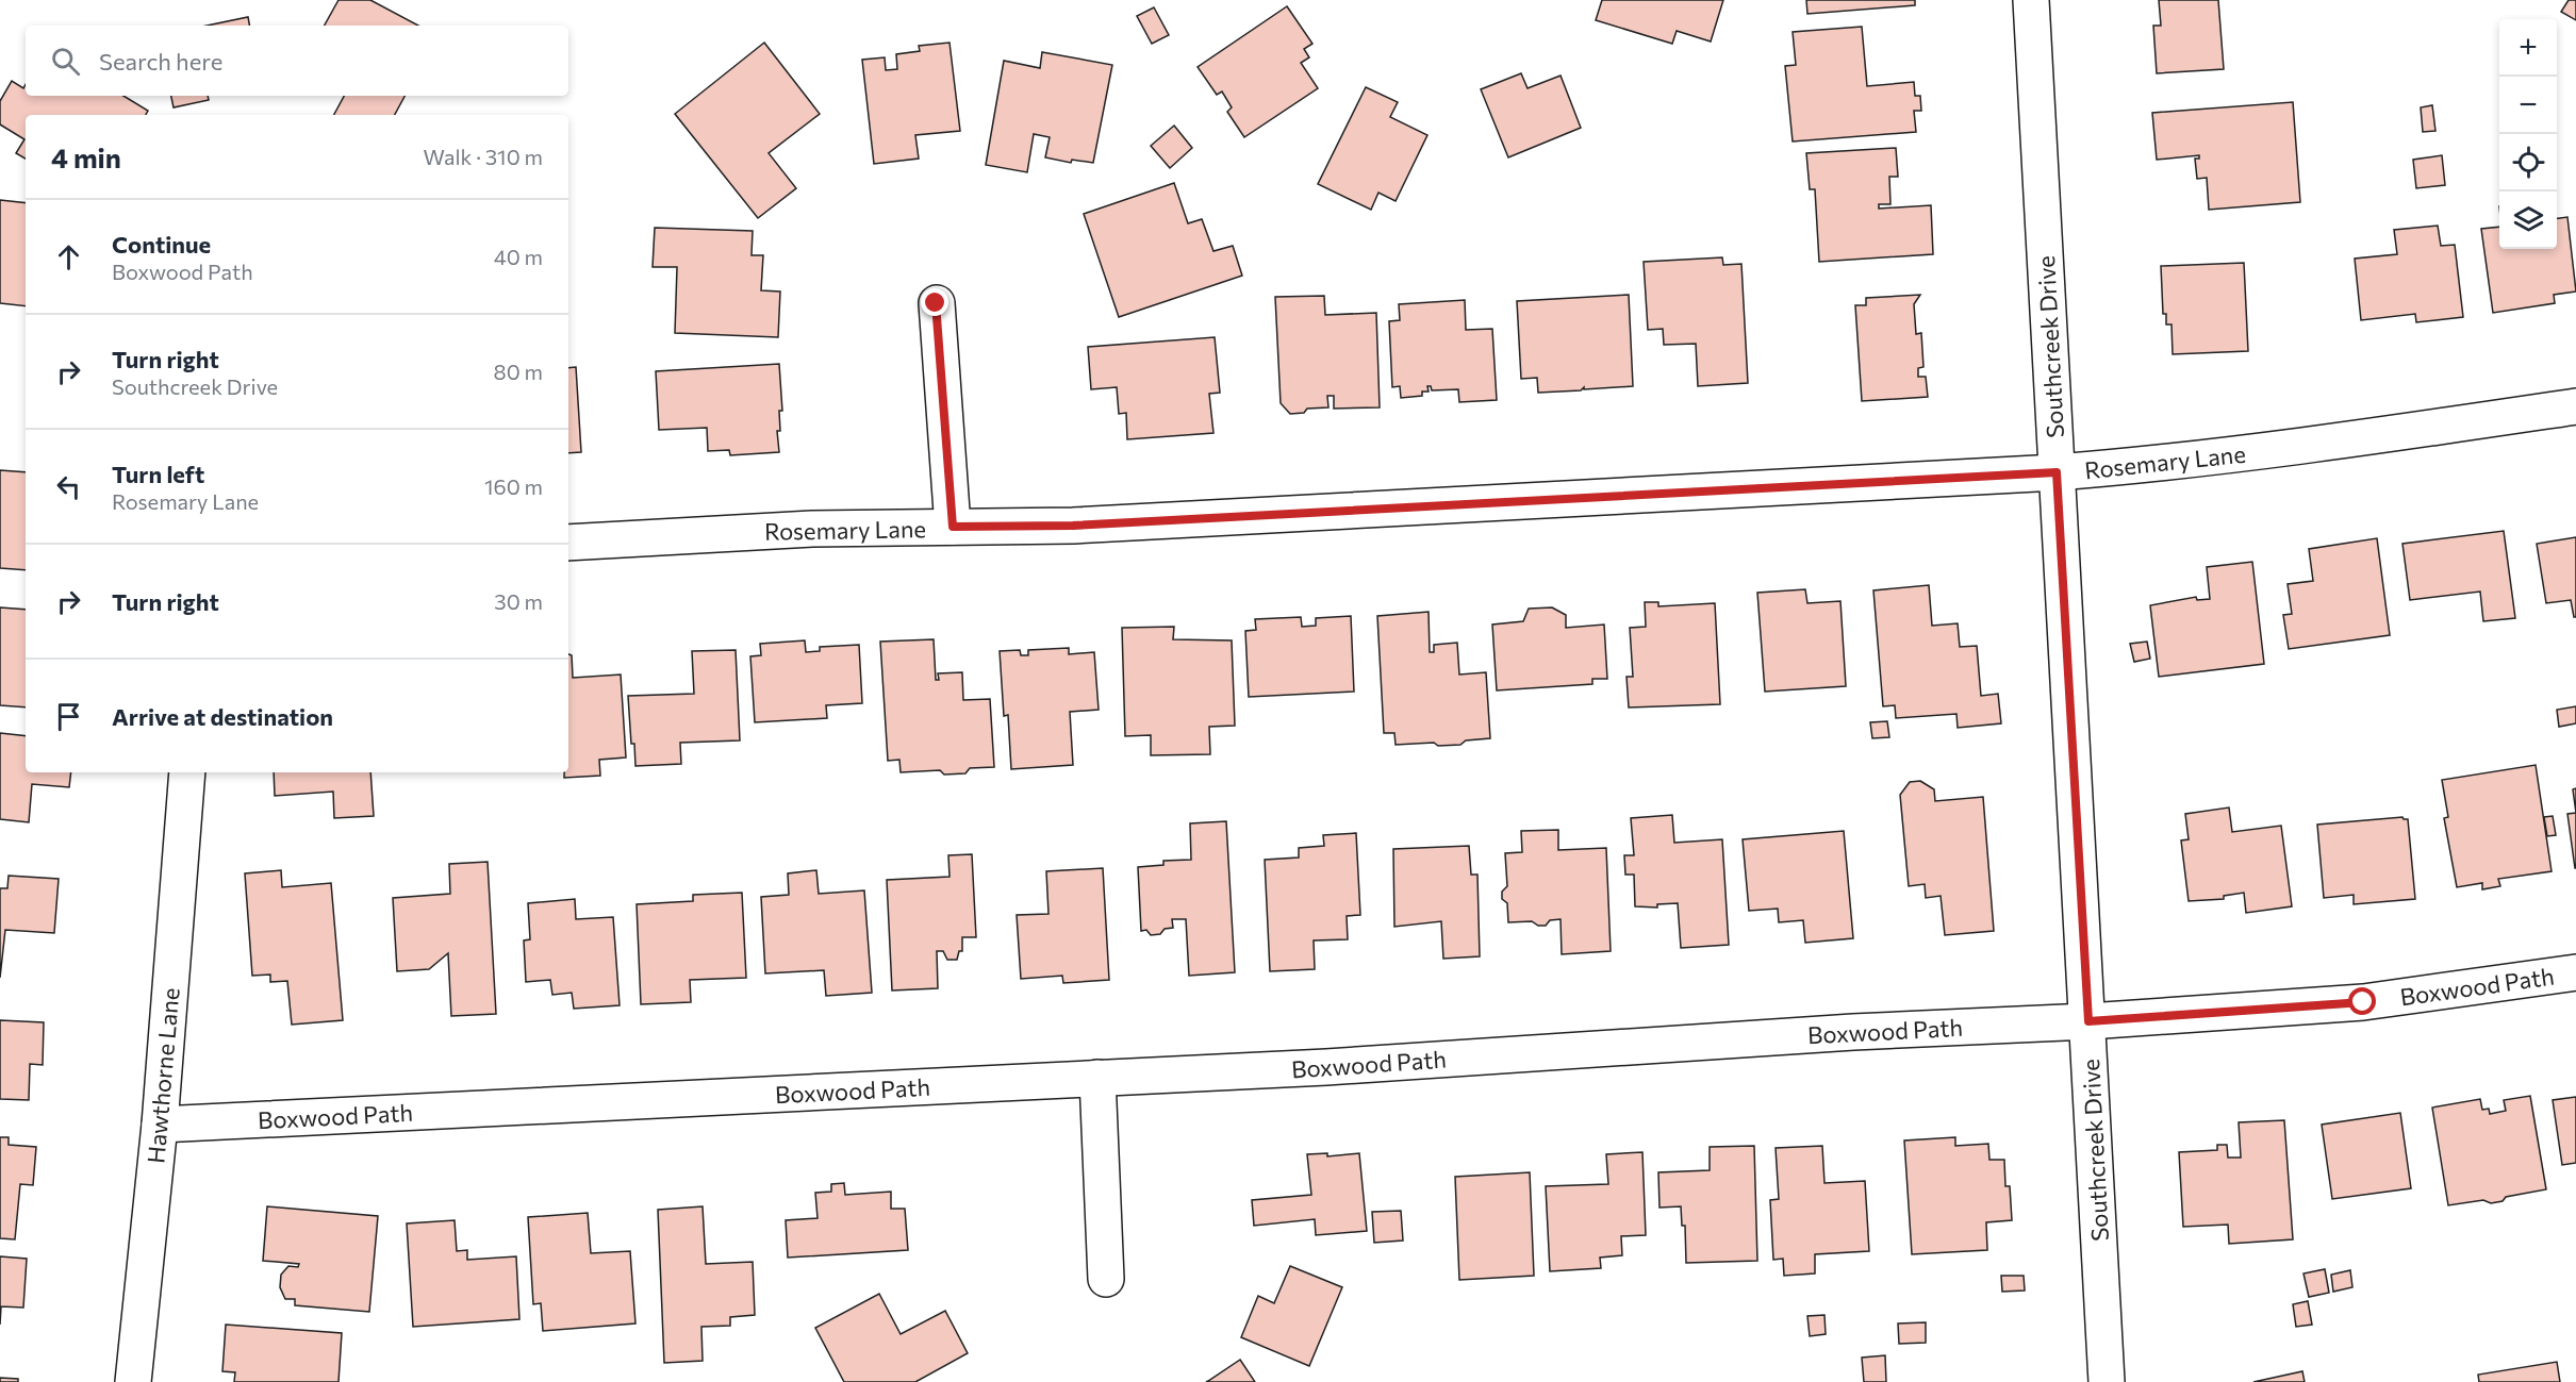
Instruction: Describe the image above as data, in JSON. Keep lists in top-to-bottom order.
{
  "streets": {
    "street": [
      "Southcreek Drive",
      "Rosemary Lane",
      "Boxwood Path",
      "Hawthorne Lane"
    ]
  },
  "crossings": [
    ["Southcreek Drive", "Rosemary Lane"],
    ["Southcreek Drive", "Boxwood Path"],
    ["Boxwood Path", "Hawthorne Lane"]
  ],
  "page": {
    "map_buttons": ["+", "−"],
    "search": "Search here",
    "heading": ["4 min", "Walk · 310 m"],
    "list": [
      ["Continue", "Boxwood Path", "40 m"],
      ["Turn right", "Southcreek Drive", "80 m"],
      ["Turn left", "Rosemary Lane", "160 m"],
      ["Turn right", "30 m"],
      "Arrive at destination"
    ]
  }
}
